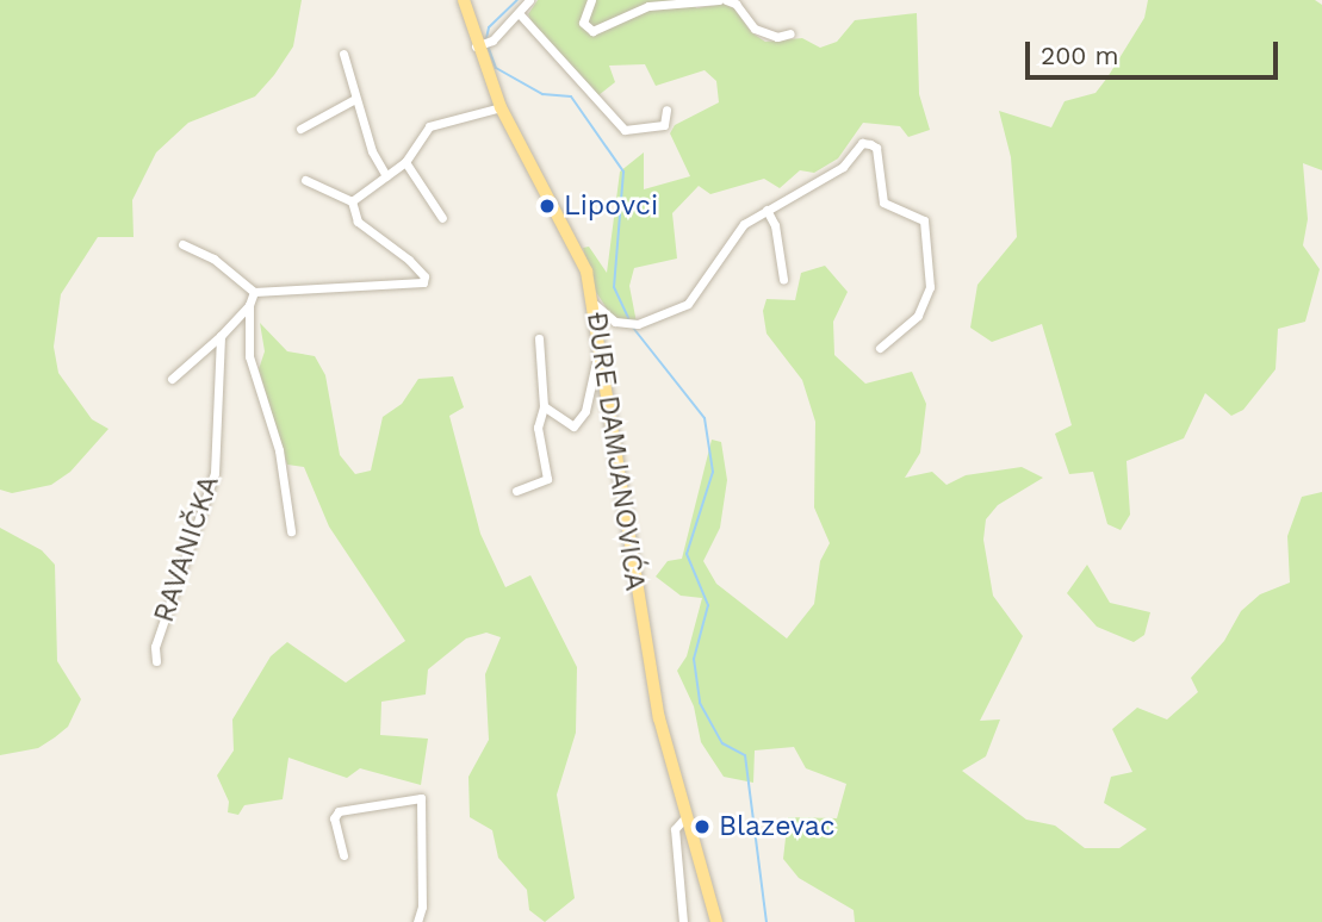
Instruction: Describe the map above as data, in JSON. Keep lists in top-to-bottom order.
{
  "streets": {
    "main road": ["ĐURE DAMJANOVIĆA"],
    "street": ["RAVANIČKA"]
  },
  "places": ["Lipovci", "Blazevac"],
  "scale_bar": "200 m"
}
